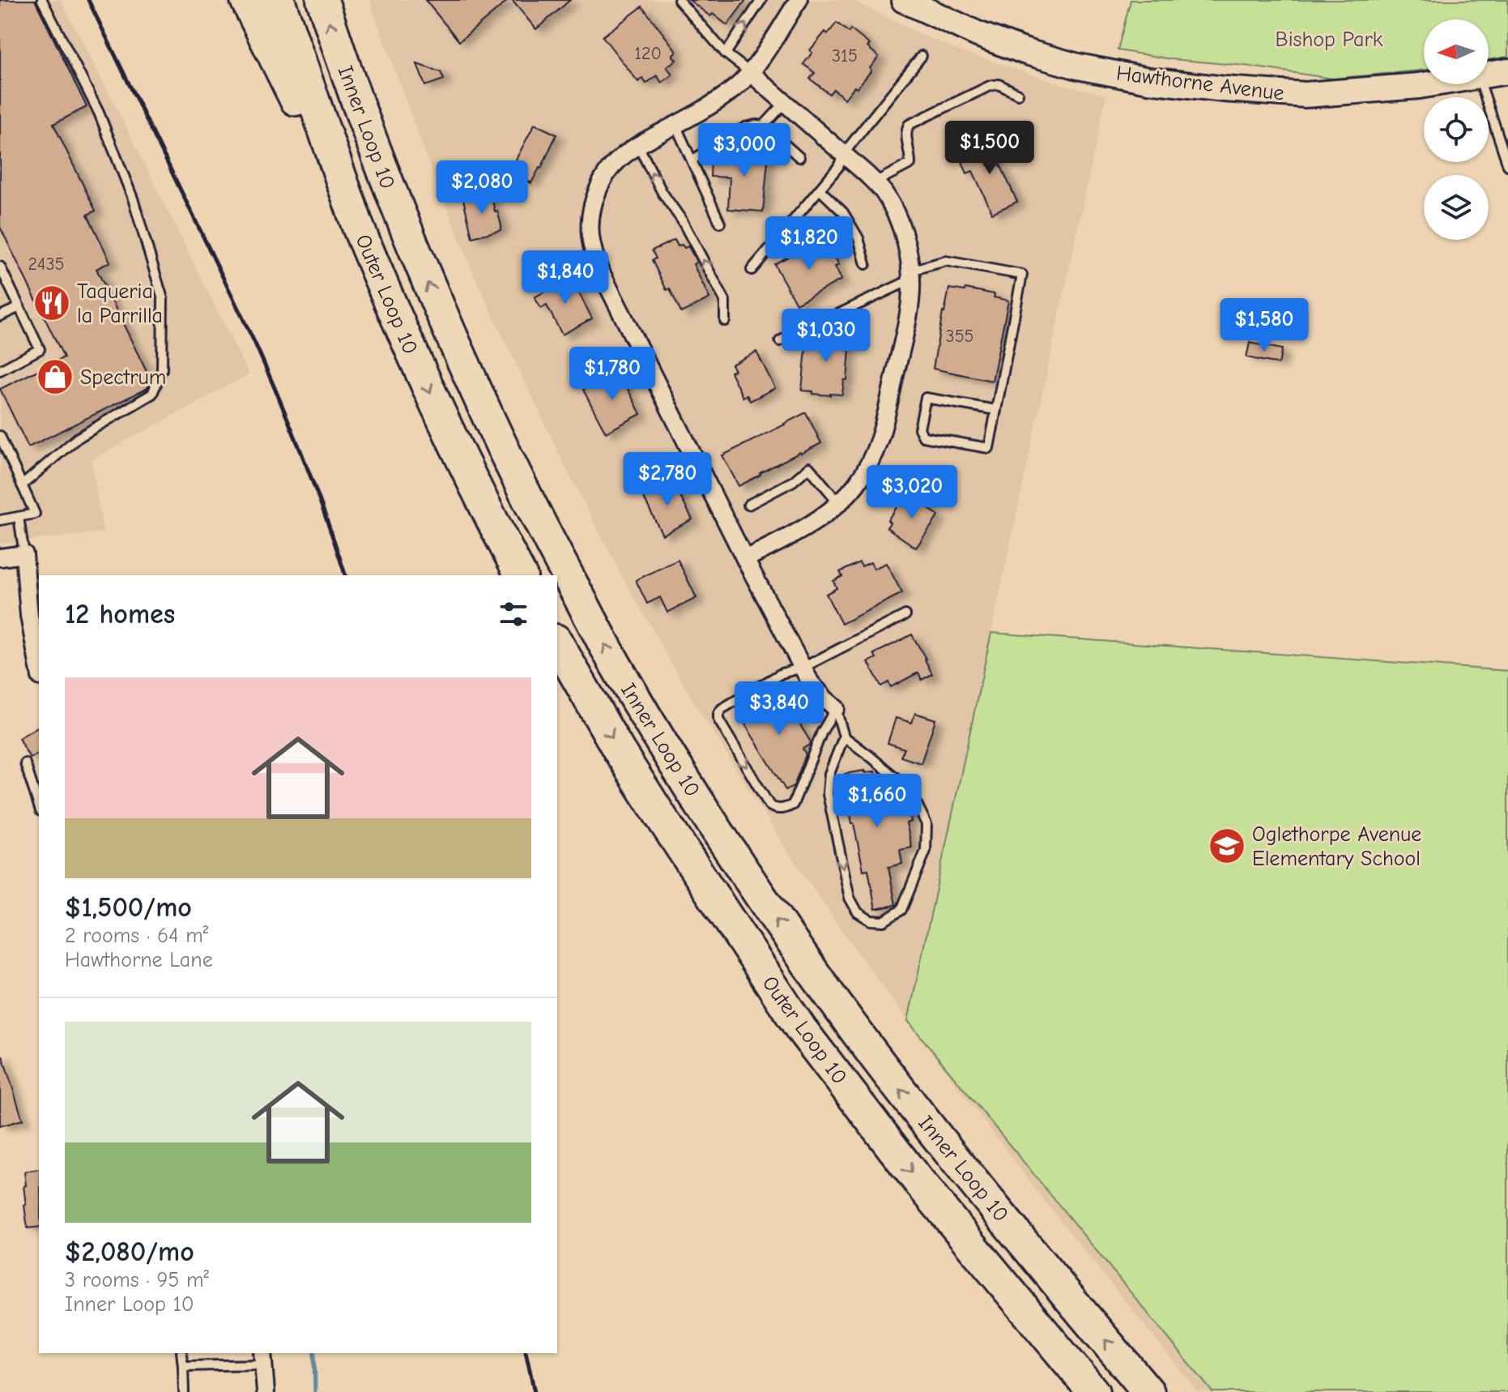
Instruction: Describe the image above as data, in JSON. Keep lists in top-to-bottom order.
{
  "streets": {
    "highway": ["Inner Loop 10", "Outer Loop 10"],
    "main road": ["Hawthorne Avenue"]
  },
  "one_way": ["Inner Loop 10", "Outer Loop 10"],
  "parks": ["Bishop Park"],
  "places": {
    "restaurant": ["Taqueria la Parrilla"],
    "shop": ["Spectrum"],
    "school or university": ["Oglethorpe Avenue Elementary School"]
  },
  "house_numbers": [
    "120",
    "315",
    "2435",
    "355"
  ],
  "north": "left",
  "page": {
    "price": [
      "$1,500",
      "$3,000",
      "$2,080",
      "$1,820",
      "$1,840",
      "$1,580",
      "$1,030",
      "$1,780",
      "$2,780",
      "$3,020",
      "$3,840",
      "$1,660"
    ],
    "heading": "12 homes",
    "list": [
      {
        "name": "$1,500/mo",
        "note": "2 rooms · 64 m² · Hawthorne Lane"
      },
      {
        "name": "$2,080/mo",
        "note": "3 rooms · 95 m² · Inner Loop 10"
      }
    ]
  }
}
